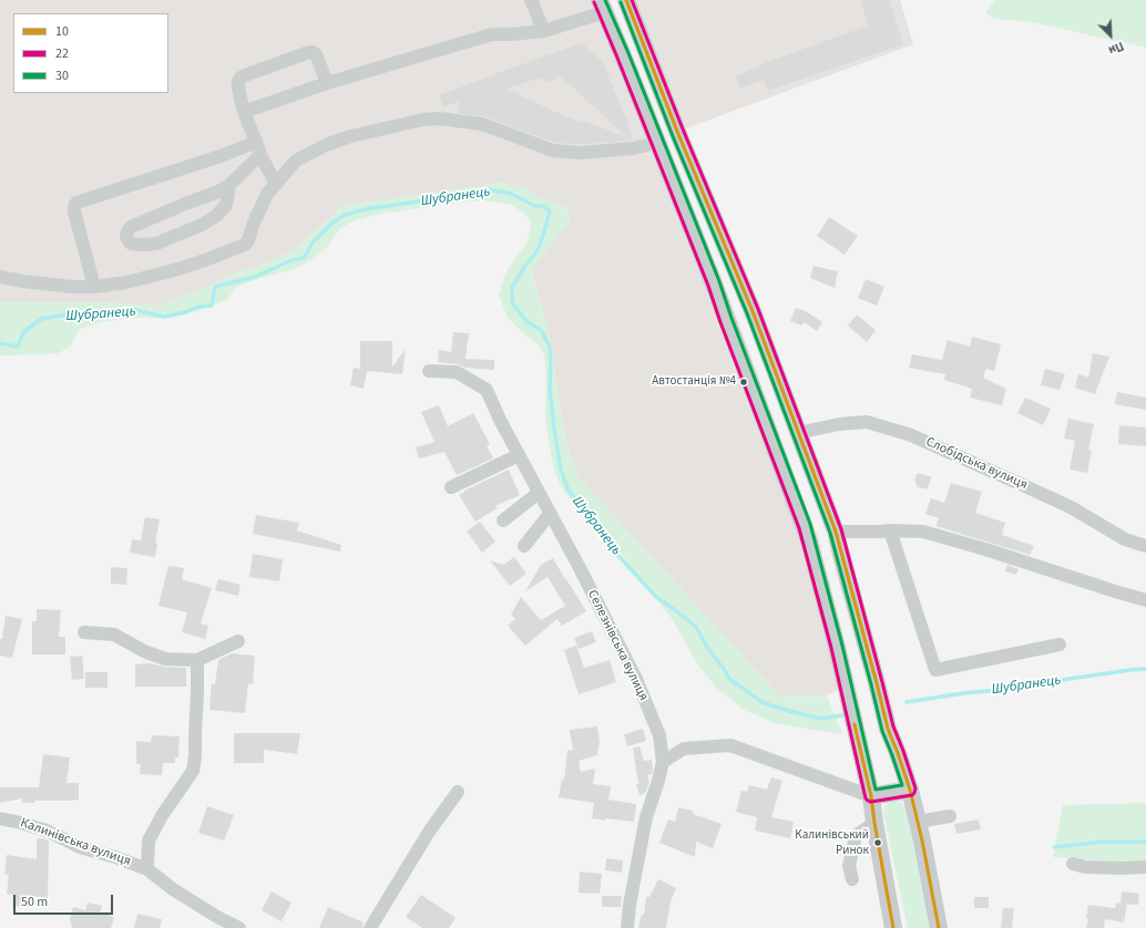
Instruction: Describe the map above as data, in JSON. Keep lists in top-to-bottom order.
{
  "streets": {
    "street": ["Слобідська вулиця", "Селезнівська вулиця", "Калинівська вулиця"]
  },
  "water": ["Шубранець"],
  "places": ["Автостанція №4", "Калинівський Ринок"],
  "lines": ["transit line 10", "transit line 22", "transit line 30"],
  "legend": ["10", "22", "30"],
  "scale_bar": "50 m",
  "north": "bottom right"
}
